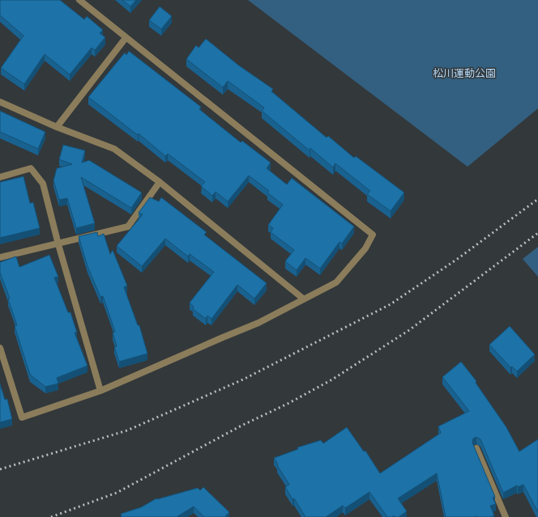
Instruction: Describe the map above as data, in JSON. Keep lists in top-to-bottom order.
{
  "parks": ["松川運動公園"]
}
